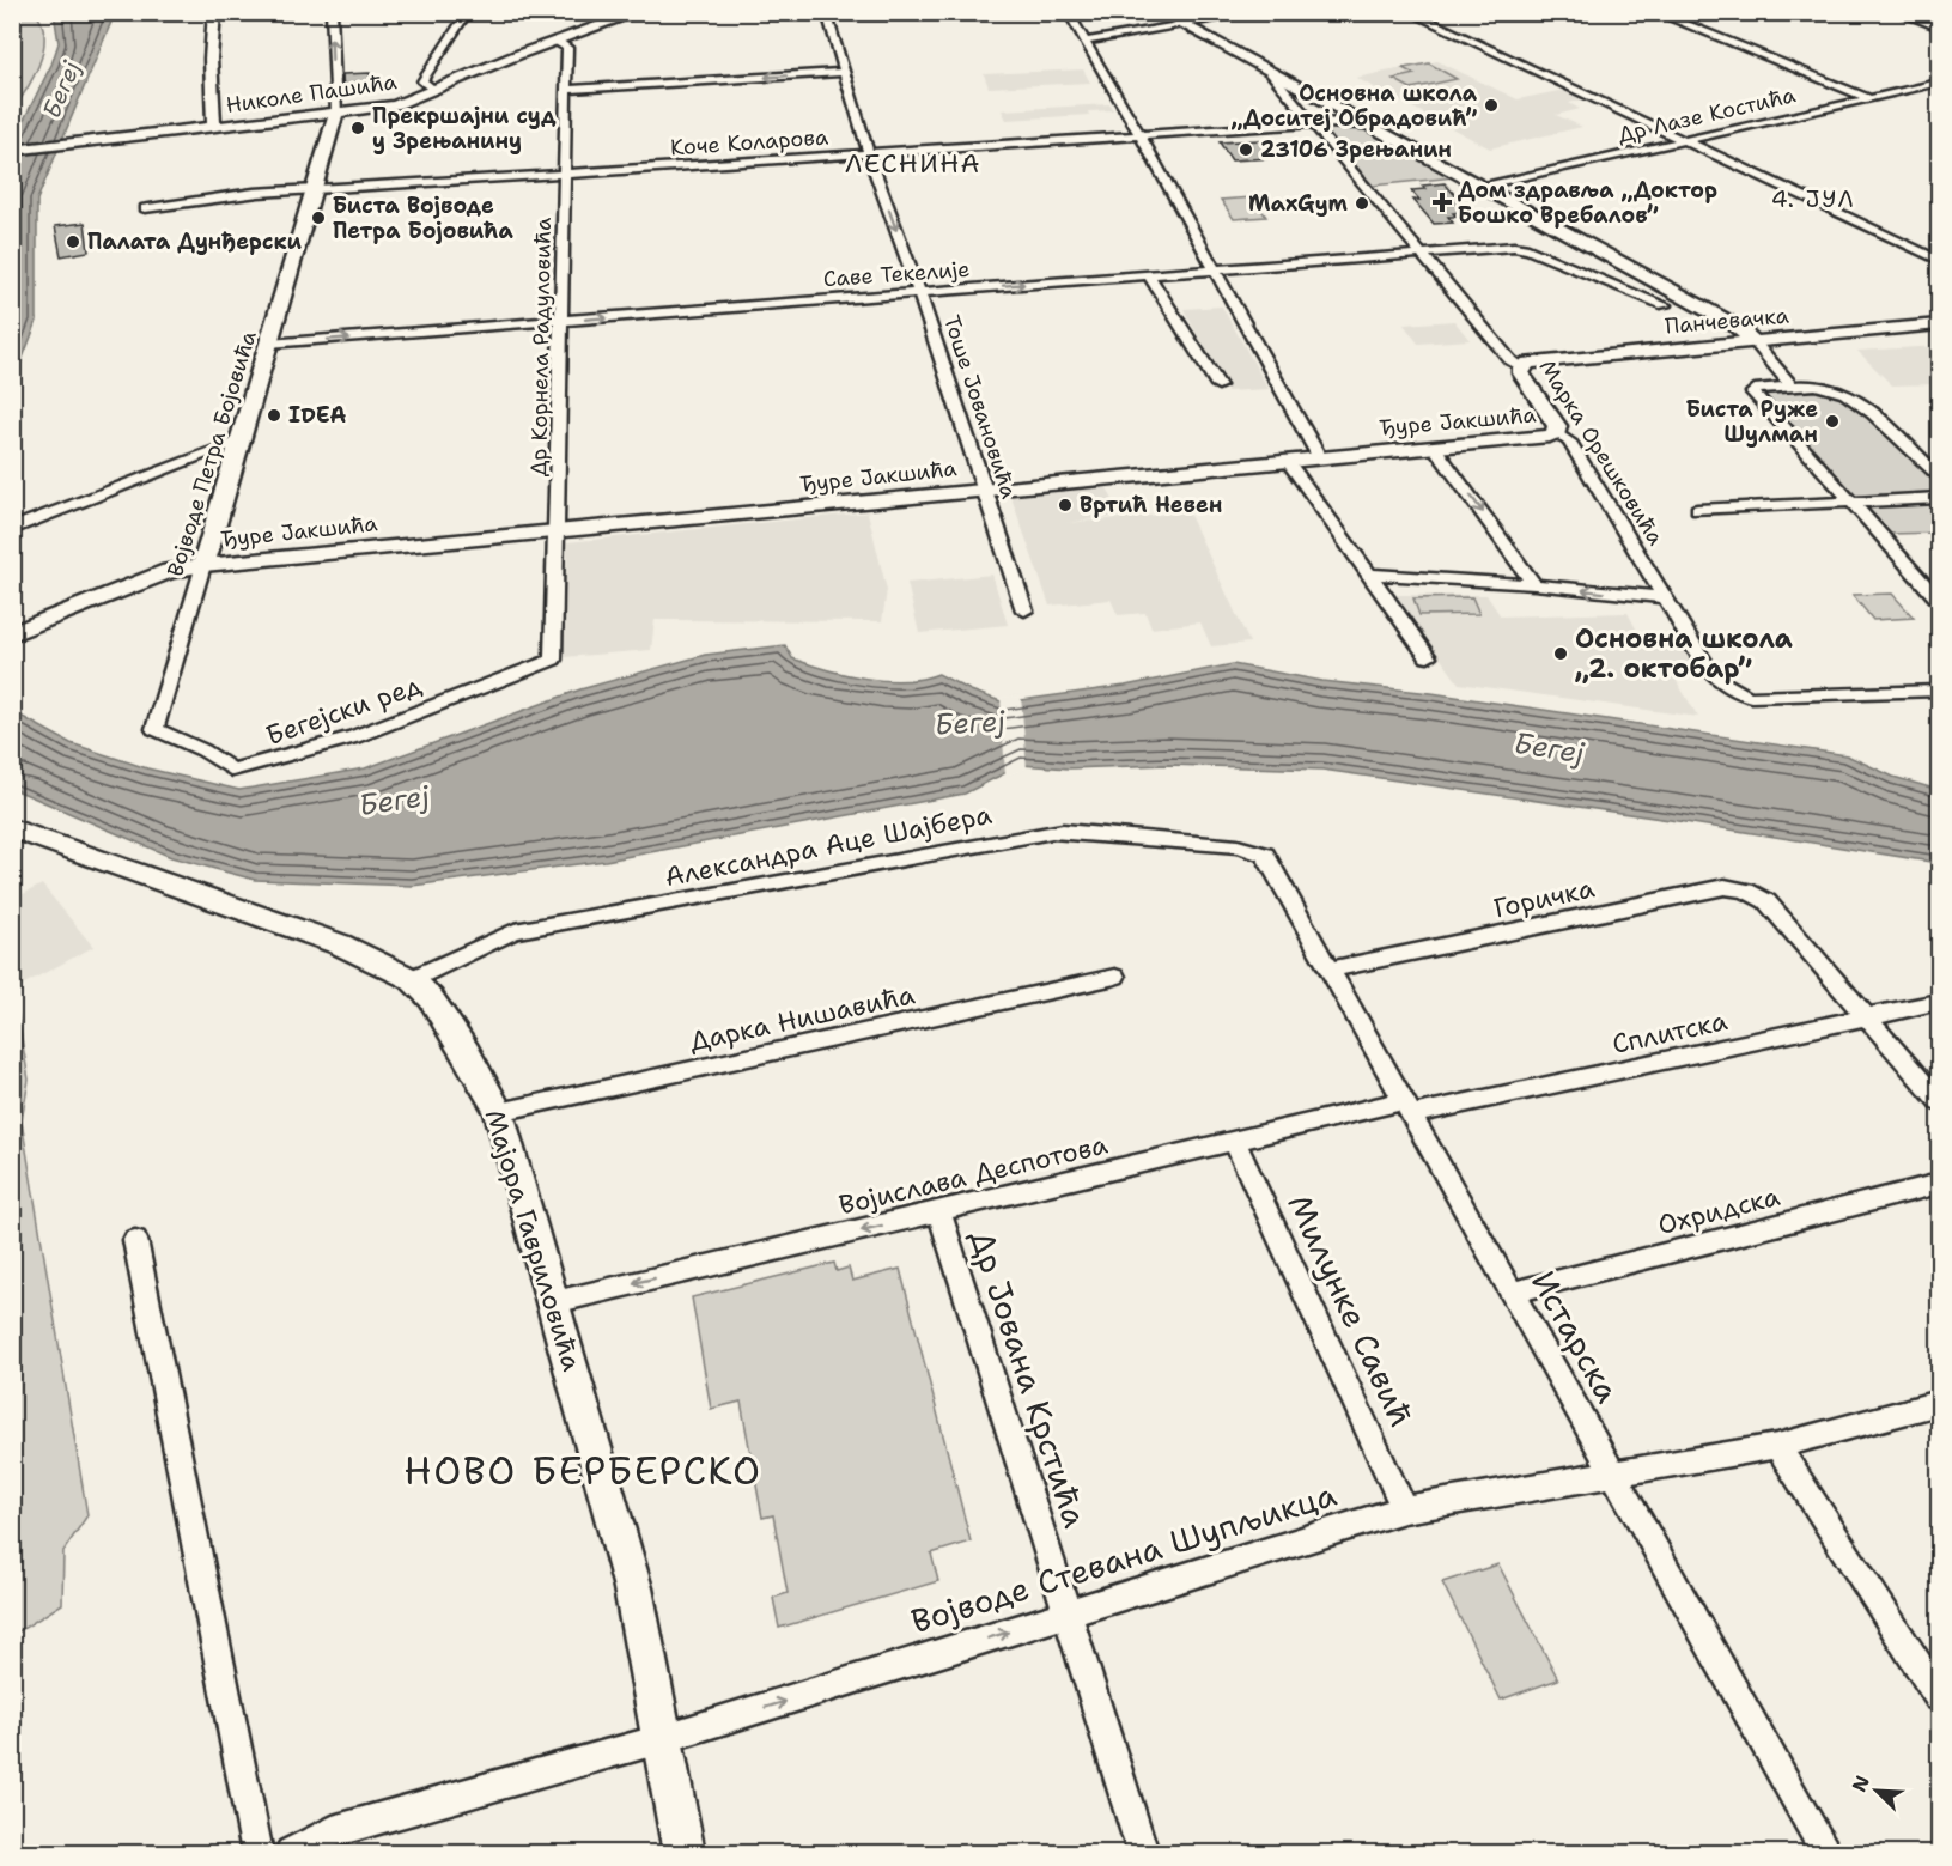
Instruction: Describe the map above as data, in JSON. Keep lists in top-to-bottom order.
{
  "streets": {
    "street": [
      "Николе Пашића",
      "Др Лазе Костића",
      "Коче Коларова",
      "Саве Текелије",
      "Панчевачка",
      "Др Корнела Радуловића",
      "Тоше Јовановића",
      "Ђуре Јакшића",
      "Марка Орешковића",
      "Војводе Петра Бојовића",
      "Бегејски ред",
      "Александра Аце Шајбера",
      "Горичка",
      "Дарка Нишавића",
      "Сплитска",
      "Војислава Деспотова",
      "Охридска",
      "Мајора Гавриловића",
      "Милунке Савић",
      "Истарска",
      "Др Јована Крстића",
      "Војводе Стевана Шупљикца"
    ]
  },
  "crossings": [
    ["Николе Пашића", "Др Корнела Радуловића"],
    ["Николе Пашића", "Војводе Петра Бојовића"],
    ["Коче Коларова", "Др Корнела Радуловића"],
    ["Коче Коларова", "Тоше Јовановића"],
    ["Коче Коларова", "Војводе Петра Бојовића"],
    ["Саве Текелије", "Др Корнела Радуловића"],
    ["Саве Текелије", "Тоше Јовановића"],
    ["Саве Текелије", "Марка Орешковића"],
    ["Саве Текелије", "Војводе Петра Бојовића"],
    ["Панчевачка", "Марка Орешковића"],
    ["Др Корнела Радуловића", "Ђуре Јакшића"],
    ["Др Корнела Радуловића", "Бегејски ред"],
    ["Тоше Јовановића", "Ђуре Јакшића"],
    ["Ђуре Јакшића", "Марка Орешковића"],
    ["Ђуре Јакшића", "Војводе Петра Бојовића"],
    ["Војводе Петра Бојовића", "Бегејски ред"],
    ["Александра Аце Шајбера", "Мајора Гавриловића"],
    ["Александра Аце Шајбера", "Истарска"],
    ["Горичка", "Сплитска"],
    ["Горичка", "Истарска"],
    ["Дарка Нишавића", "Мајора Гавриловића"],
    ["Сплитска", "Војислава Деспотова"],
    ["Сплитска", "Истарска"],
    ["Војислава Деспотова", "Мајора Гавриловића"],
    ["Војислава Деспотова", "Милунке Савић"],
    ["Војислава Деспотова", "Истарска"],
    ["Војислава Деспотова", "Др Јована Крстића"],
    ["Охридска", "Истарска"],
    ["Мајора Гавриловића", "Војводе Стевана Шупљикца"],
    ["Милунке Савић", "Војводе Стевана Шупљикца"],
    ["Истарска", "Војводе Стевана Шупљикца"],
    ["Др Јована Крстића", "Војводе Стевана Шупљикца"]
  ],
  "one_way": ["Саве Текелије", "Војислава Деспотова"],
  "districts": ["ЛЕСНИНА", "4. ЈУЛ", "НОВО БЕРБЕРСКО"],
  "water": ["Бегеј"],
  "places": {
    "other": [
      "Основна школа „Доситеј Обрадовић”",
      "Прекршајни суд у Зрењанину",
      "23106 Зрењанин",
      "MaxGym",
      "Биста Војводе Петра Бојовића",
      "Палата Дунђерски",
      "IDEA",
      "Биста Руже Шулман",
      "Вртић Невен",
      "Основна школа „2. октобар”"
    ],
    "health": ["Дом здравља „Доктор Бошко Вребалов”"]
  },
  "north": "top left"
}
